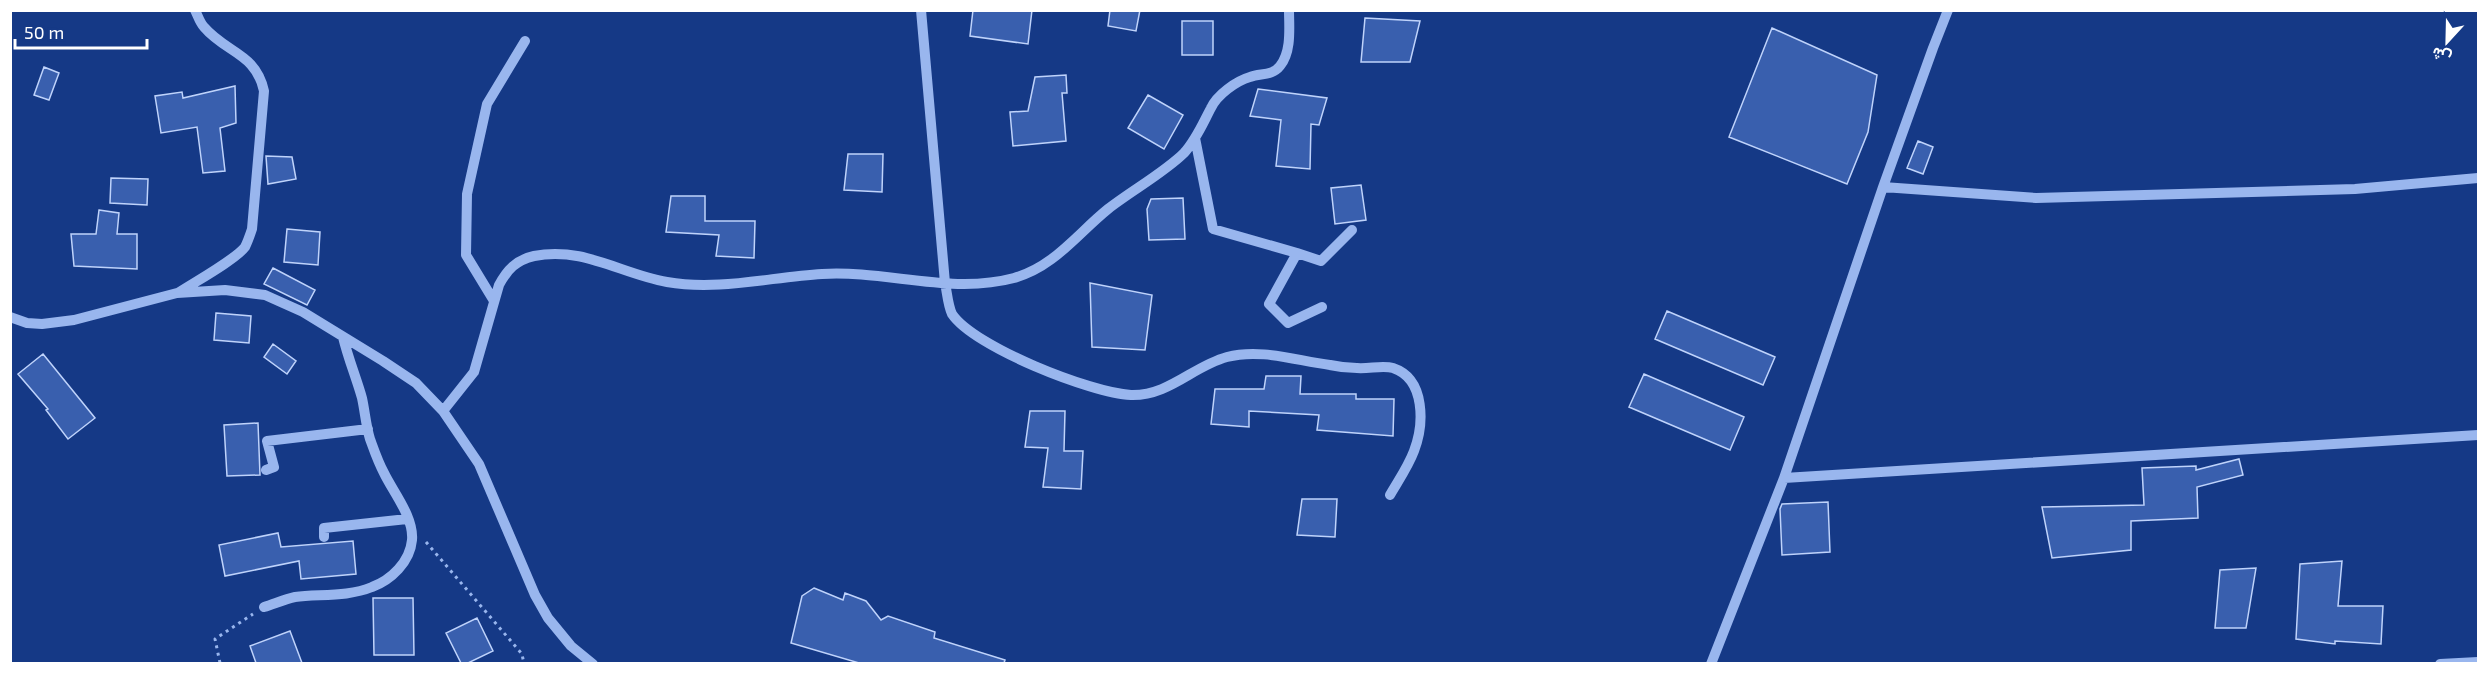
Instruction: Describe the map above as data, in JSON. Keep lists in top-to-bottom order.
{
  "scale_bar": "50 m",
  "north": "bottom"
}
